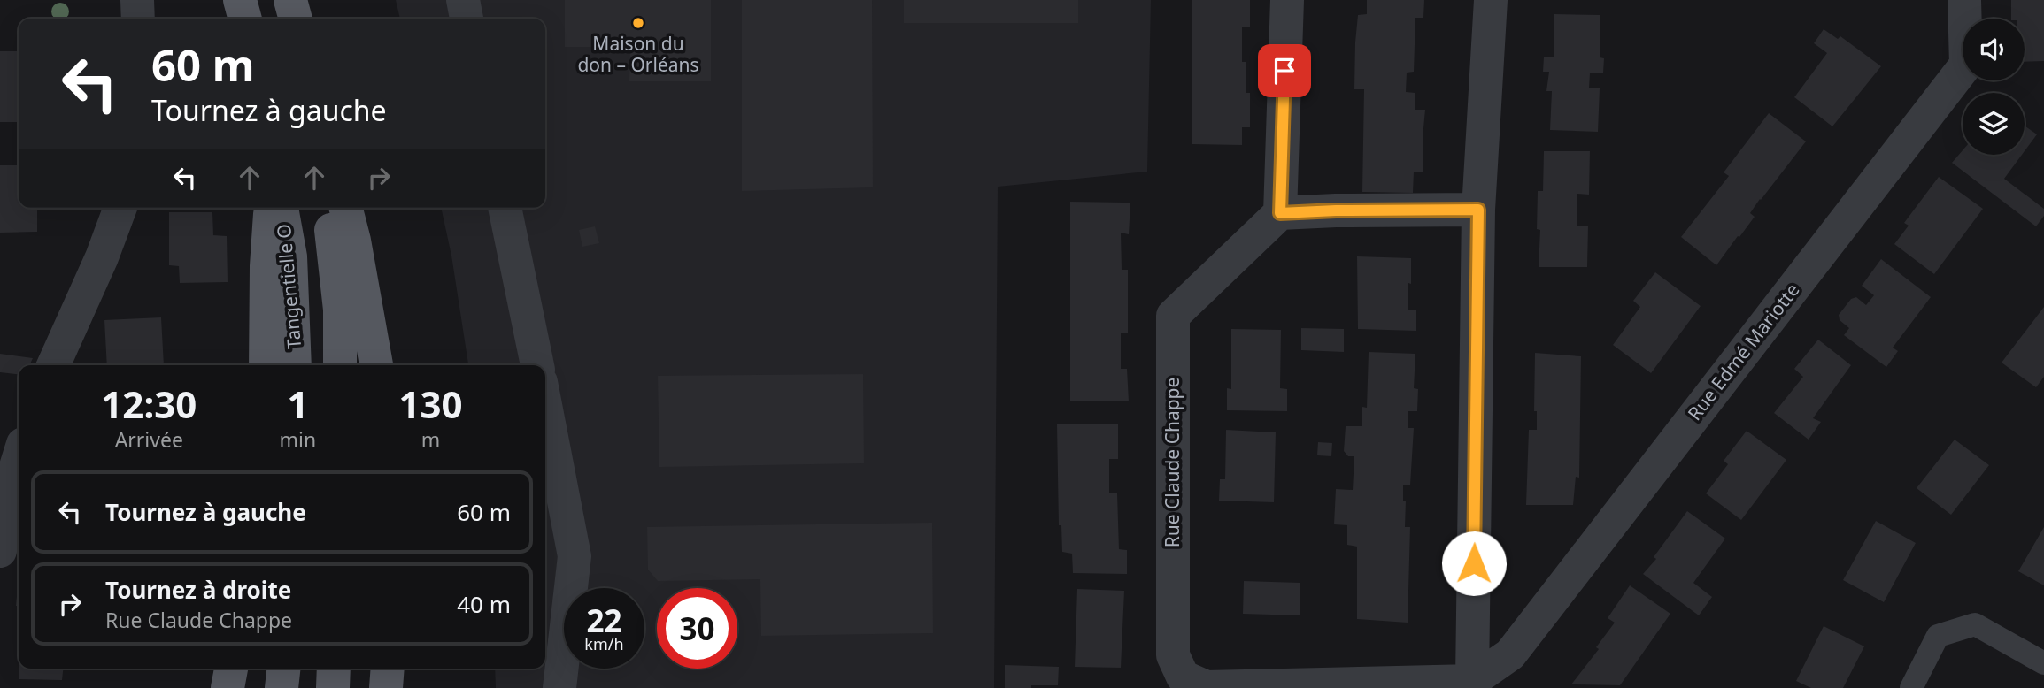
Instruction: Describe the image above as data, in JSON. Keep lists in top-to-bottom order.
{
  "streets": {
    "main road": ["Tangentielle O"],
    "street": ["Rue Edmé Mariotte", "Rue Claude Chappe"]
  },
  "crossings": [
    ["Rue Edmé Mariotte", "Rue Claude Chappe"]
  ],
  "places": ["Maison du don – Orléans"],
  "page": {
    "turn": ["60 m", "Tournez à gauche"],
    "eta": [
      "12:30",
      "Arrivée",
      "1",
      "min",
      "130",
      "m"
    ],
    "list": [
      {
        "name": "Tournez à gauche",
        "value": "60 m"
      },
      {
        "name": "Tournez à droite",
        "note": "Rue Claude Chappe",
        "value": "40 m"
      }
    ],
    "speed": "22 km/h",
    "limit": "30"
  }
}
